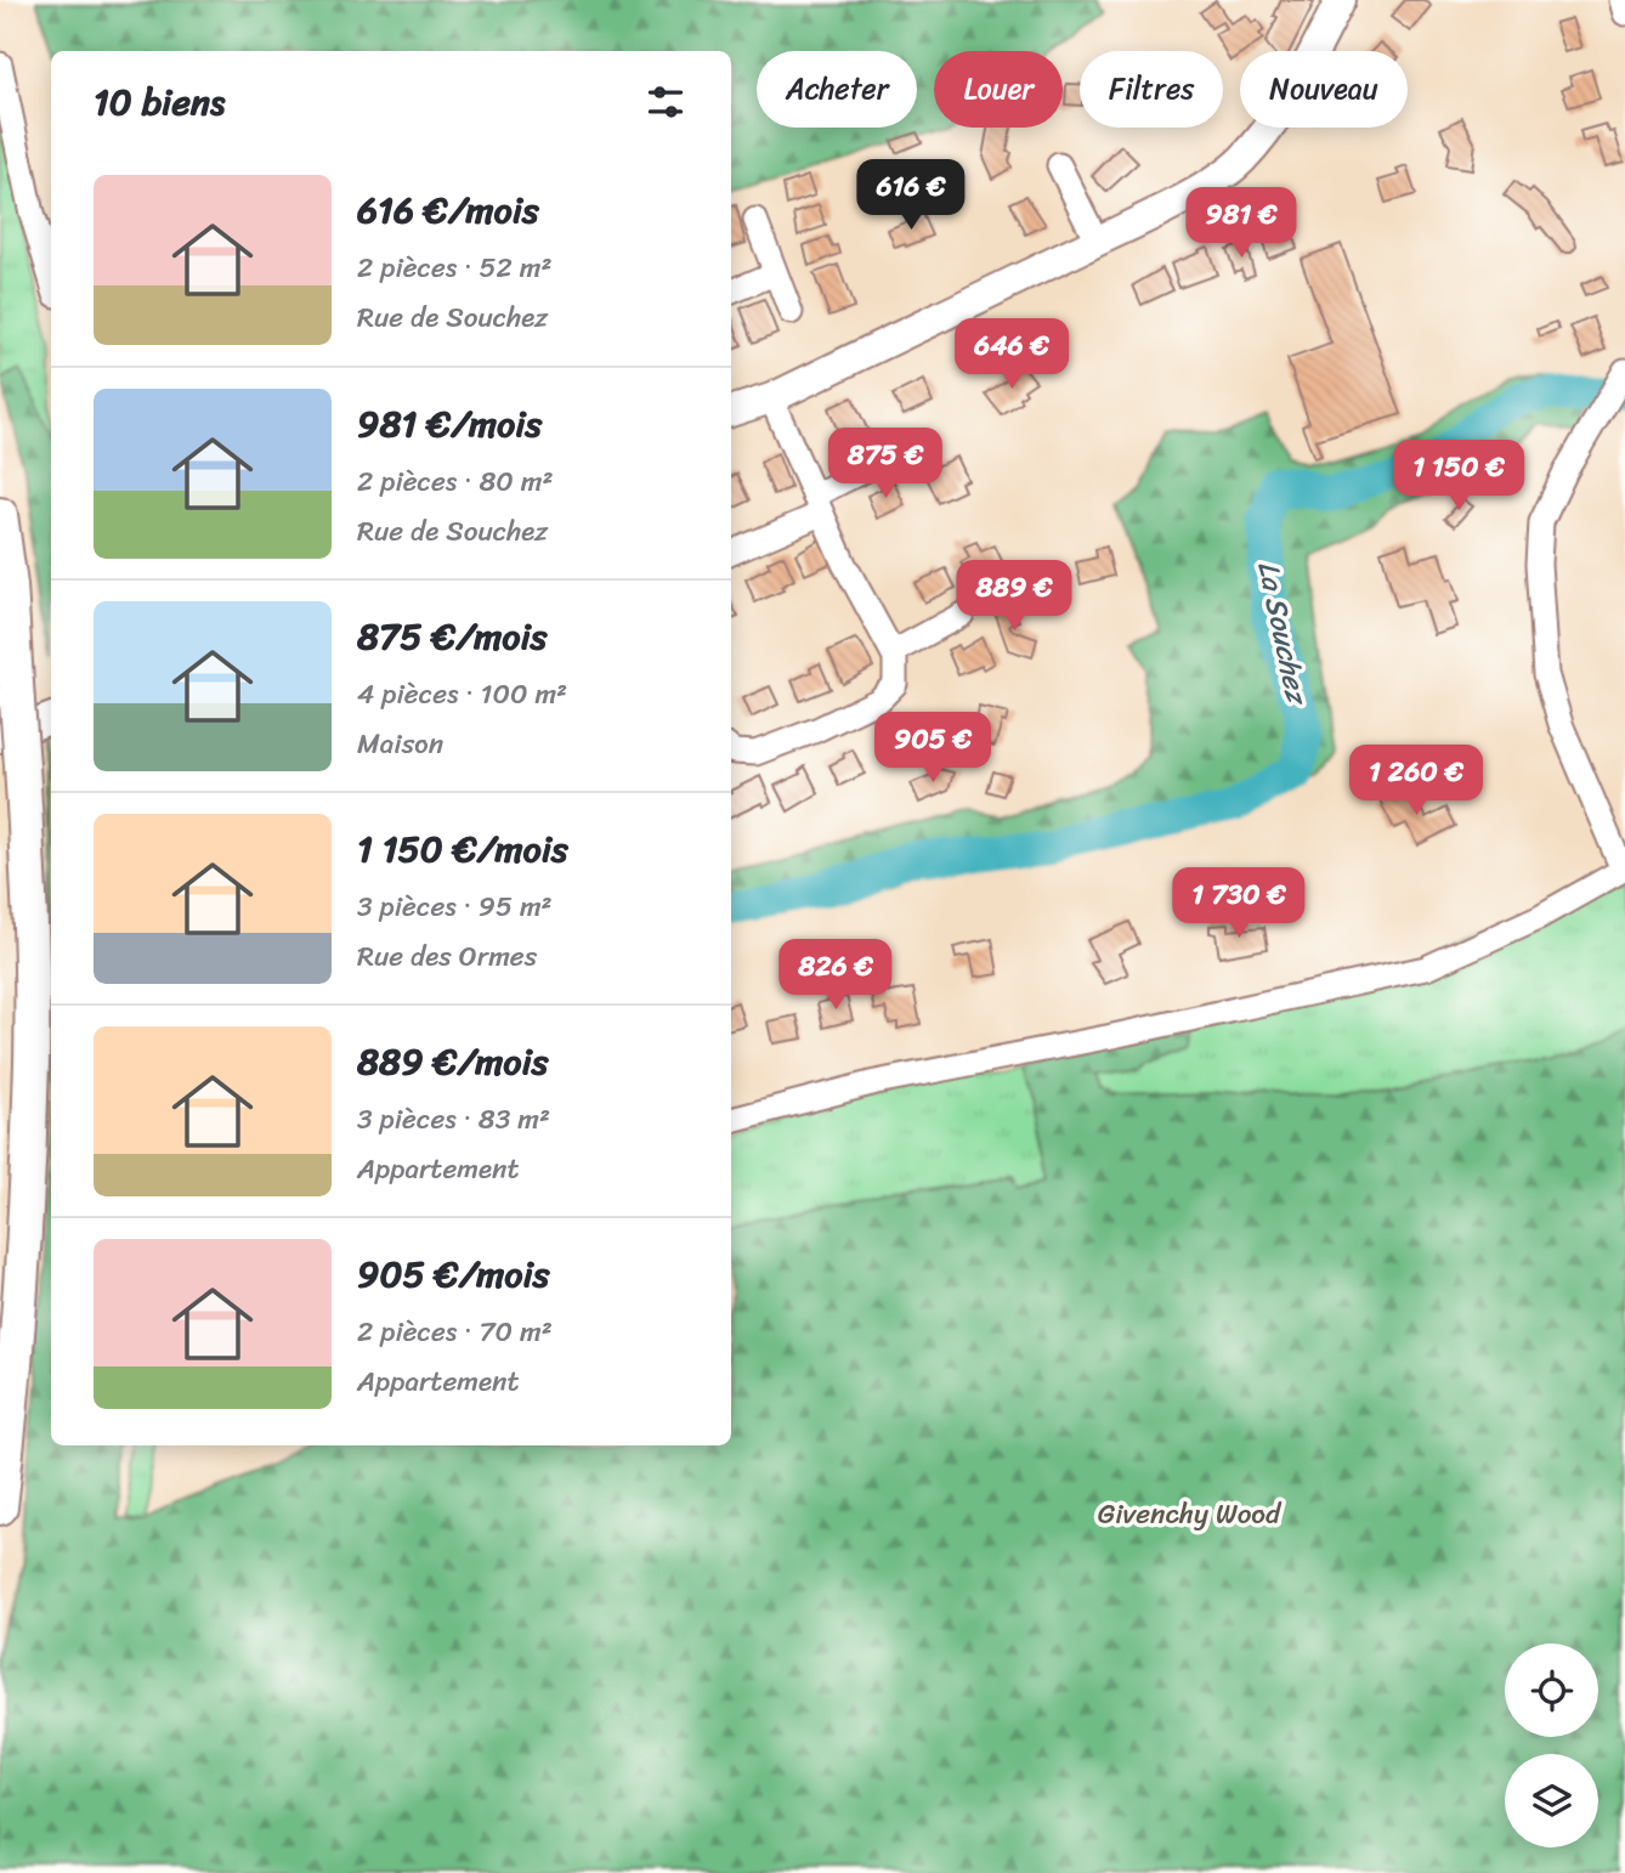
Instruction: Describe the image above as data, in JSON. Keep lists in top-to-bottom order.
{
  "water": ["La Souchez"],
  "parks": ["Givenchy Wood"],
  "page": {
    "chip": [
      "Acheter",
      "Louer",
      "Filtres",
      "Nouveau"
    ],
    "heading": "10 biens",
    "list": [
      {
        "name": "616 €/mois",
        "note": "2 pièces · 52 m² · Rue de Souchez"
      },
      {
        "name": "981 €/mois",
        "note": "2 pièces · 80 m² · Rue de Souchez"
      },
      {
        "name": "875 €/mois",
        "note": "4 pièces · 100 m² · Maison"
      },
      {
        "name": "1 150 €/mois",
        "note": "3 pièces · 95 m² · Rue des Ormes"
      },
      {
        "name": "889 €/mois",
        "note": "3 pièces · 83 m² · Appartement"
      },
      {
        "name": "905 €/mois",
        "note": "2 pièces · 70 m² · Appartement"
      }
    ],
    "price": [
      "616 €",
      "981 €",
      "646 €",
      "875 €",
      "1 150 €",
      "889 €",
      "905 €",
      "1 260 €",
      "1 730 €",
      "826 €"
    ]
  }
}
